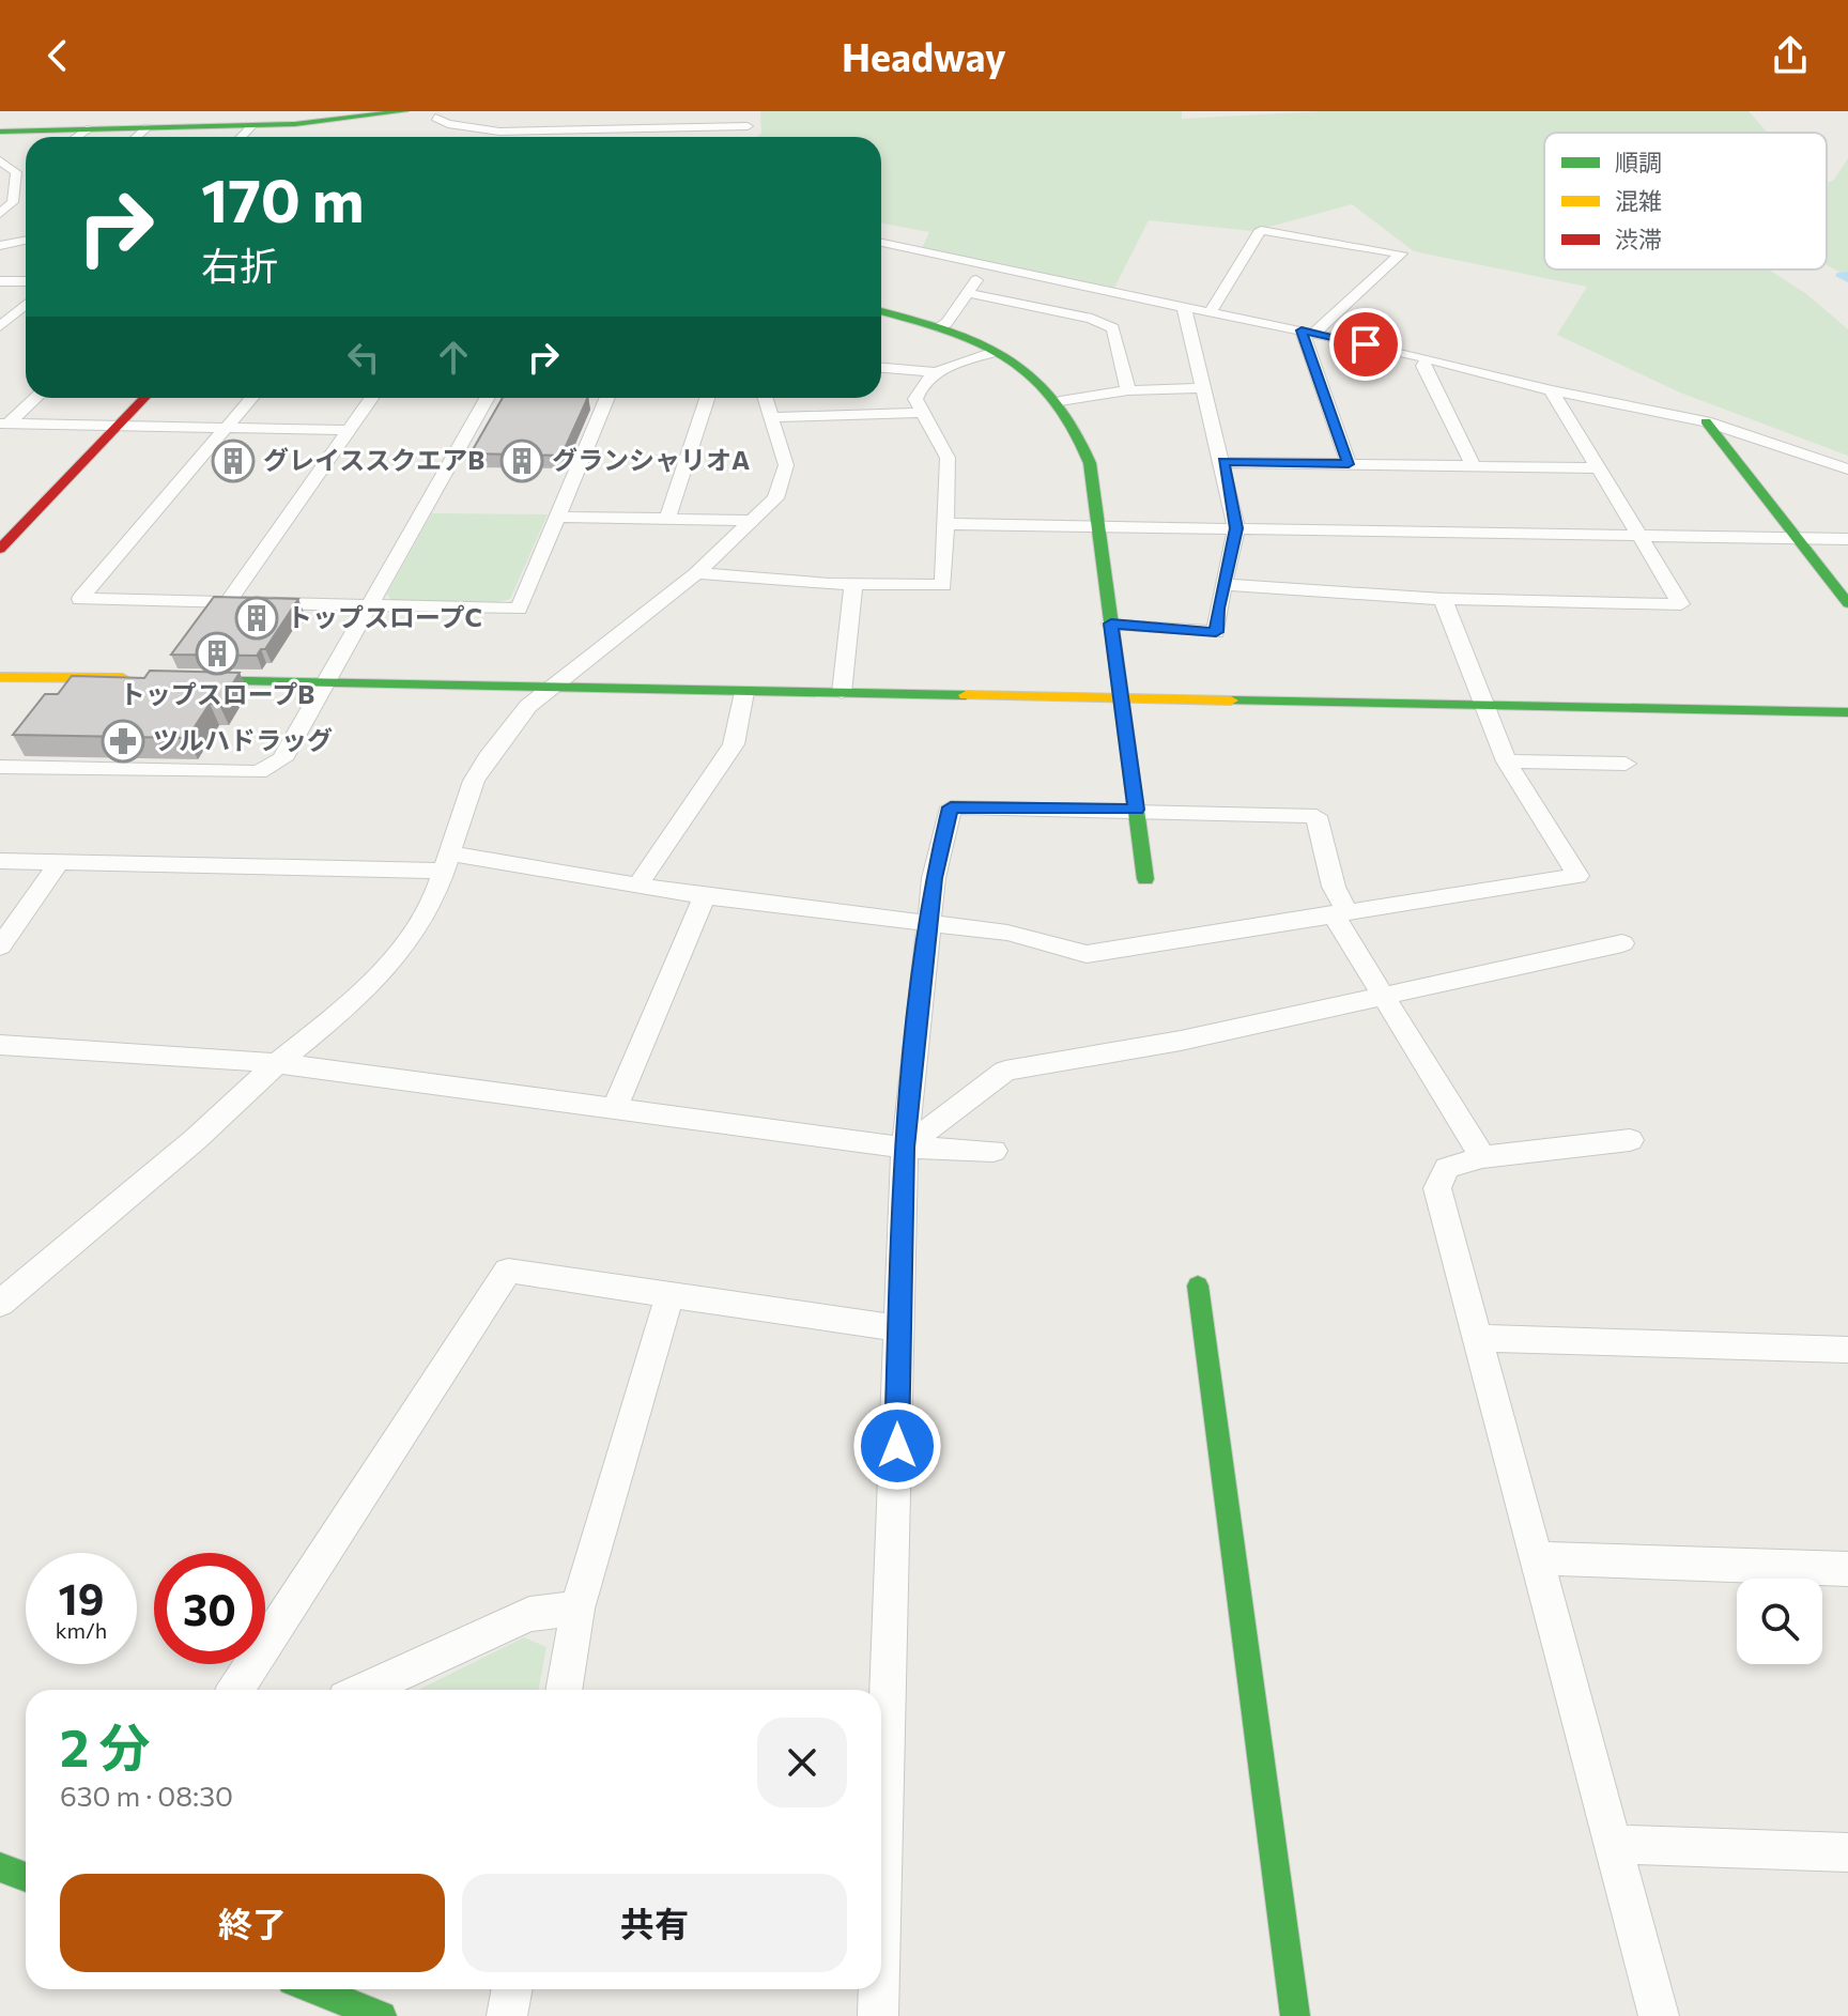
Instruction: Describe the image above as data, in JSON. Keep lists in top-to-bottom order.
{
  "places": {
    "building": [
      "グレイススクエアB",
      "グランシャリオA",
      "トップスロープC",
      "トップスロープB"
    ],
    "pharmacy": ["ツルハドラッグ"]
  },
  "legend": ["順調", "混雑", "渋滞"],
  "page": {
    "header": "Headway",
    "turn": ["170 m", "右折"],
    "speed": "19 km/h",
    "limit": "30",
    "heading": ["2 分", "630 m · 08:30"],
    "buttons": ["終了", "共有"]
  }
}
